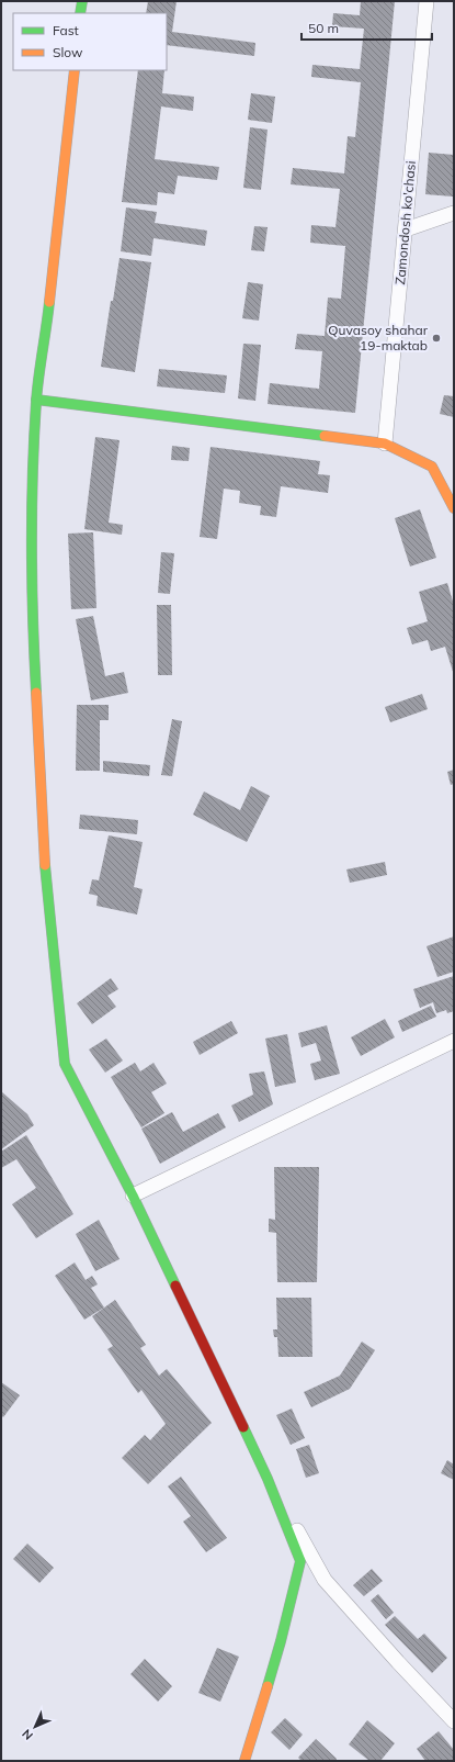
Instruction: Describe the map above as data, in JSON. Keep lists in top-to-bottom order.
{
  "streets": {
    "street": ["Zamondosh ko'chasi"]
  },
  "places": ["Quvasoy shahar 19-maktab"],
  "legend": ["Fast", "Slow"],
  "scale_bar": "50 m",
  "north": "bottom left"
}
